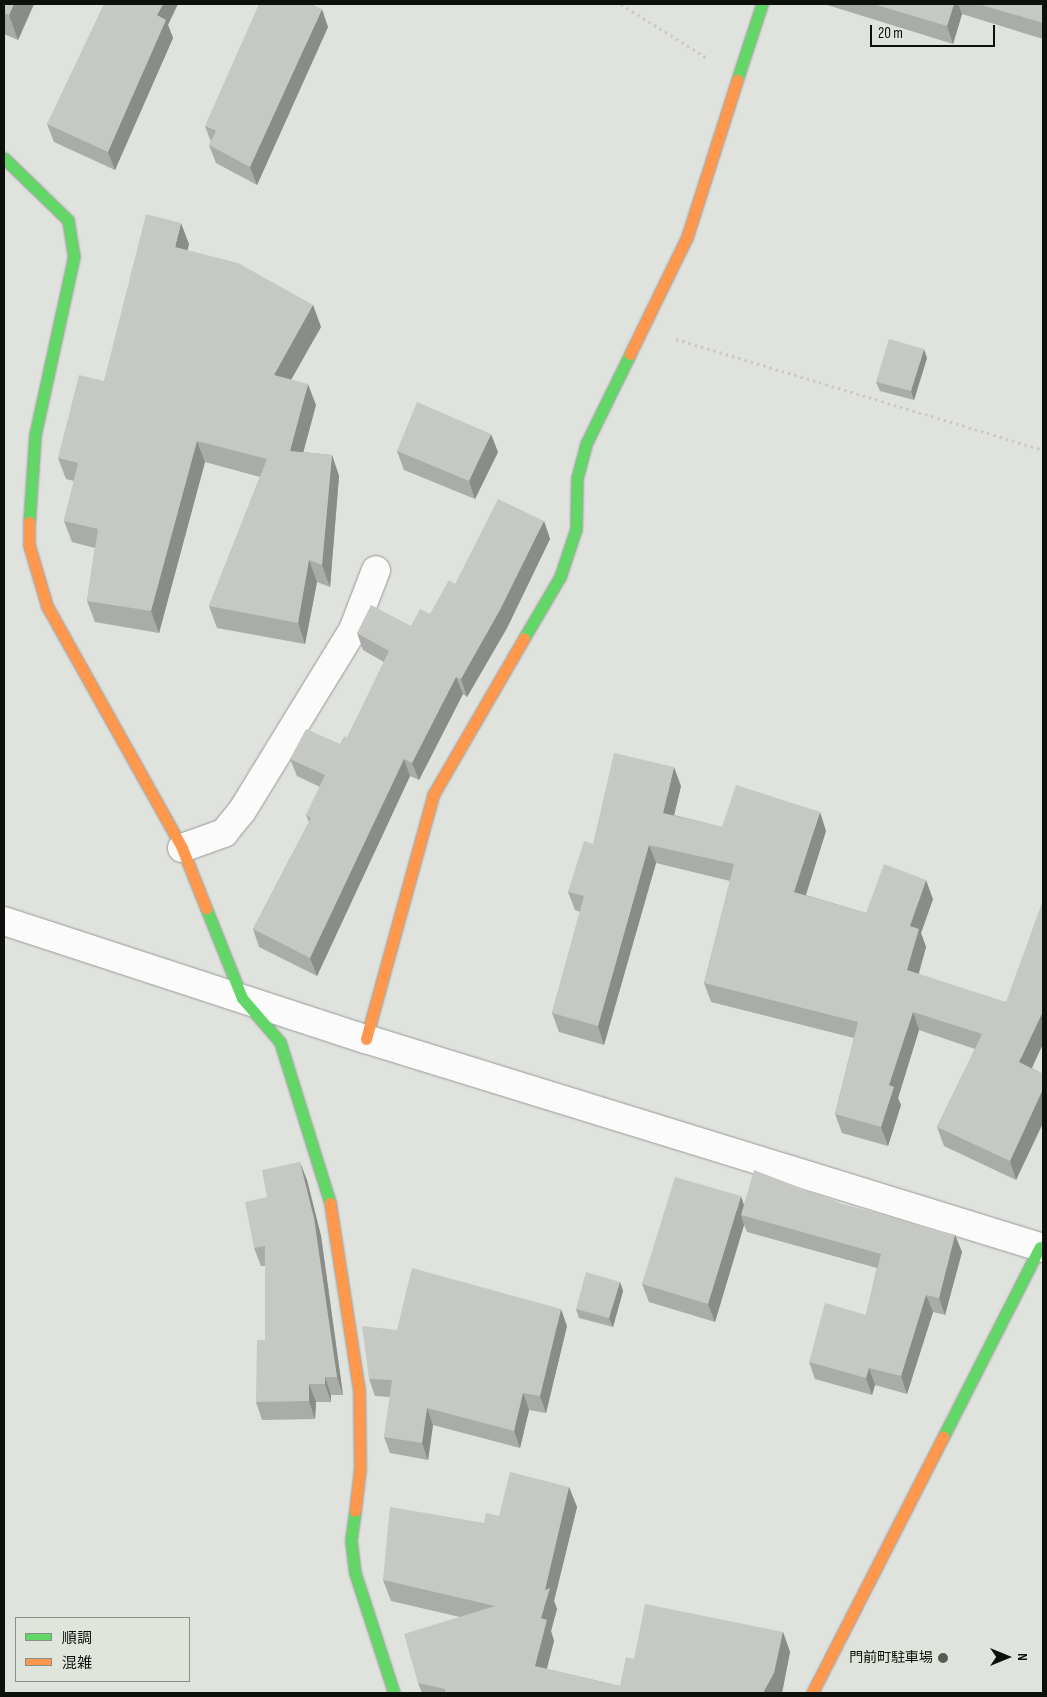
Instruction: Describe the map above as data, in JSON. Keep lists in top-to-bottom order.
{
  "places": ["門前町駐車場"],
  "legend": ["順調", "混雑"],
  "scale_bar": "20 m",
  "north": "right"
}
